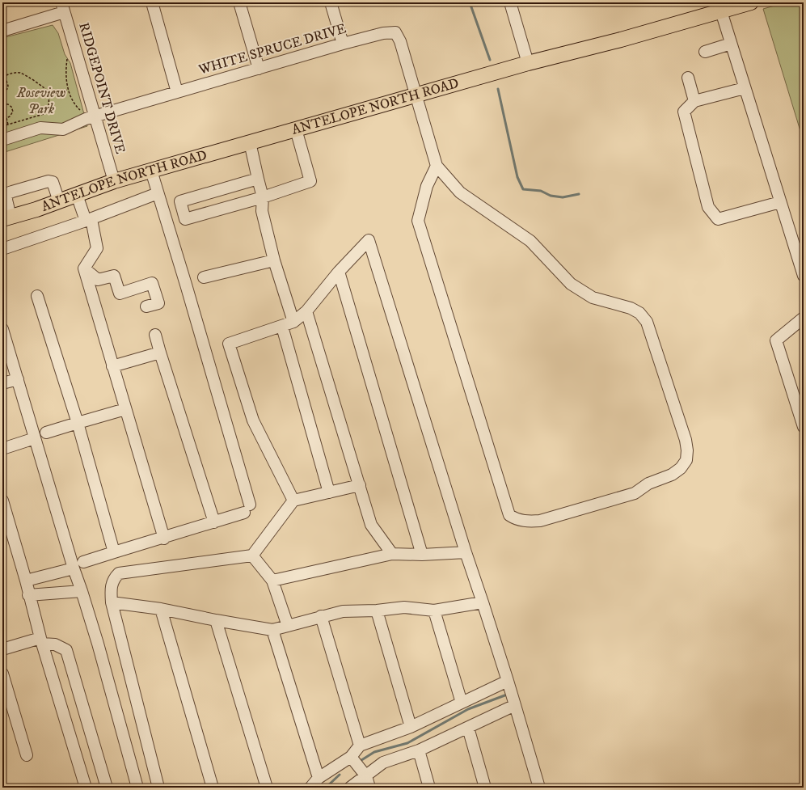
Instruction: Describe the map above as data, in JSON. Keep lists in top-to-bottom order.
{
  "streets": {
    "main road": ["ANTELOPE NORTH ROAD"],
    "street": ["WHITE SPRUCE DRIVE", "RIDGEPOINT DRIVE"]
  },
  "crossings": [
    ["WHITE SPRUCE DRIVE", "RIDGEPOINT DRIVE"],
    ["WHITE SPRUCE DRIVE", "ANTELOPE NORTH ROAD"],
    ["RIDGEPOINT DRIVE", "ANTELOPE NORTH ROAD"]
  ],
  "parks": ["Roseview Park"]
}
